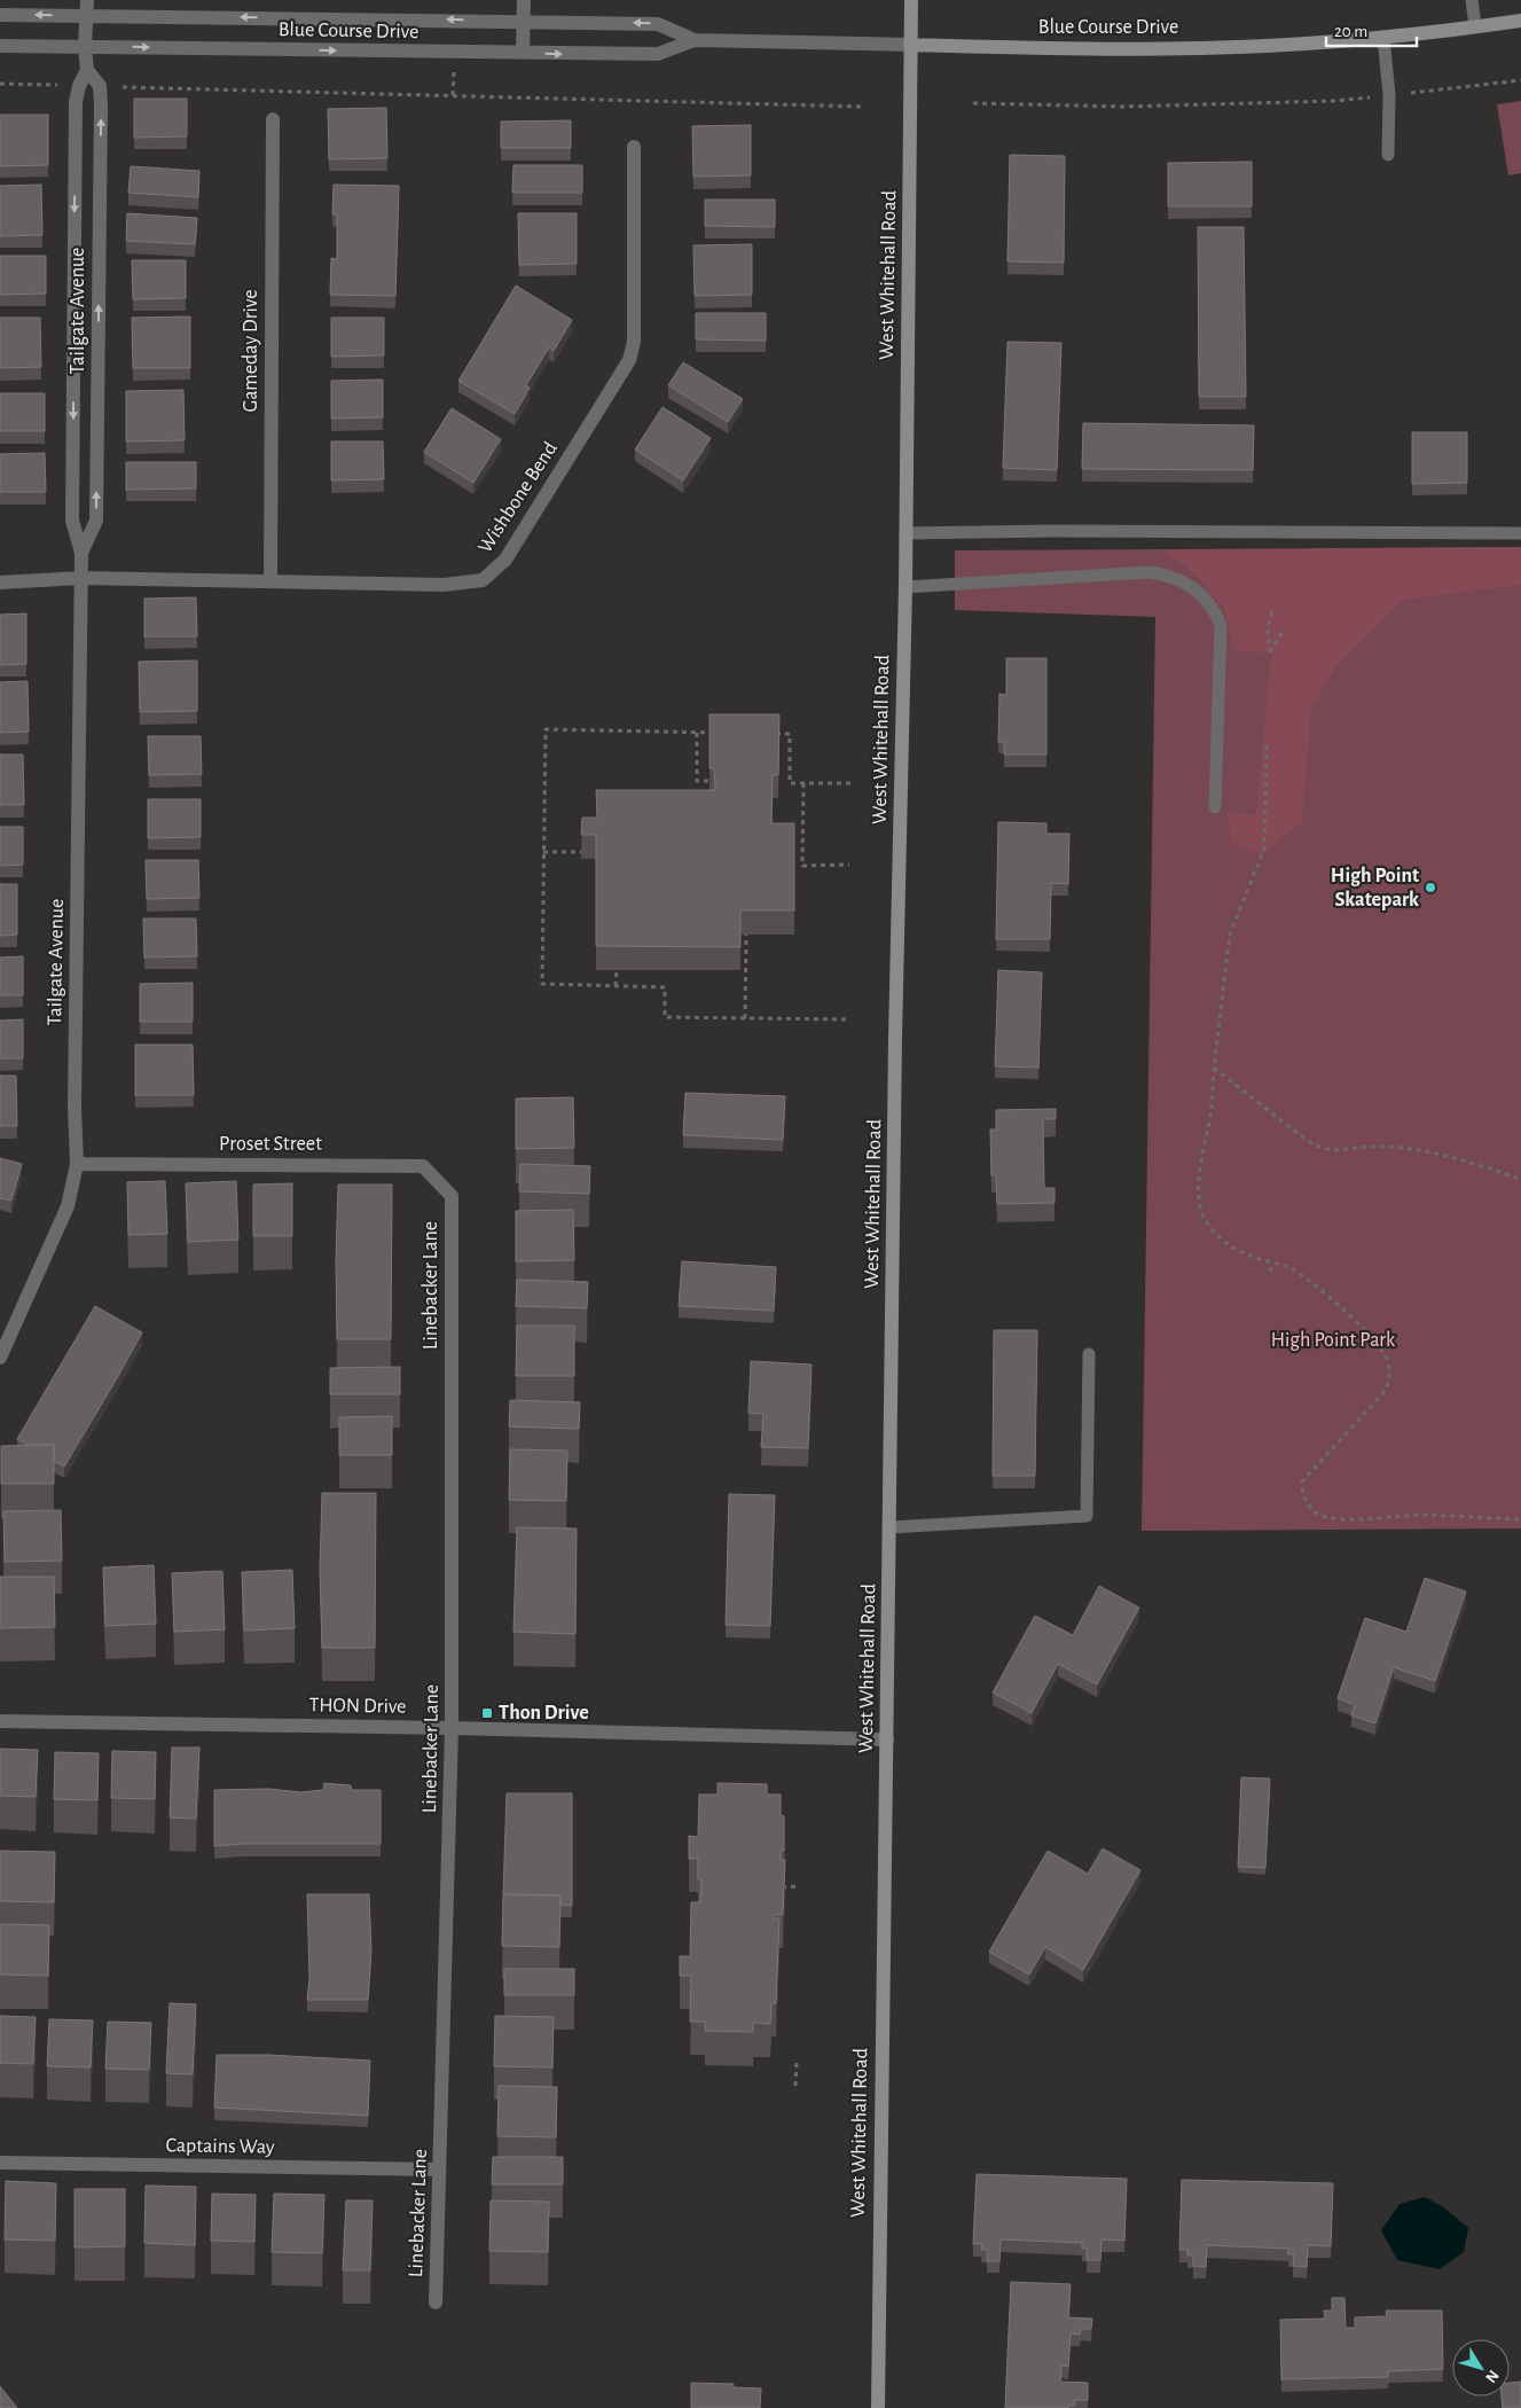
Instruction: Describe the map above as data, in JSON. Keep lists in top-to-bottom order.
{
  "streets": {
    "main road": ["Blue Course Drive", "West Whitehall Road"],
    "street": [
      "Tailgate Avenue",
      "Gameday Drive",
      "Wishbone Bend",
      "Proset Street",
      "Linebacker Lane",
      "THON Drive",
      "Captains Way"
    ]
  },
  "crossings": [
    ["Blue Course Drive", "West Whitehall Road"],
    ["Blue Course Drive", "Tailgate Avenue"],
    ["West Whitehall Road", "THON Drive"],
    ["Tailgate Avenue", "Wishbone Bend"],
    ["Tailgate Avenue", "Proset Street"],
    ["Gameday Drive", "Wishbone Bend"],
    ["Proset Street", "Linebacker Lane"],
    ["Linebacker Lane", "THON Drive"],
    ["Linebacker Lane", "Captains Way"]
  ],
  "parks": ["High Point Park"],
  "places": {
    "other": ["High Point Skatepark"],
    "transit": ["Thon Drive"]
  },
  "scale_bar": "20 m",
  "north": "bottom right"
}
